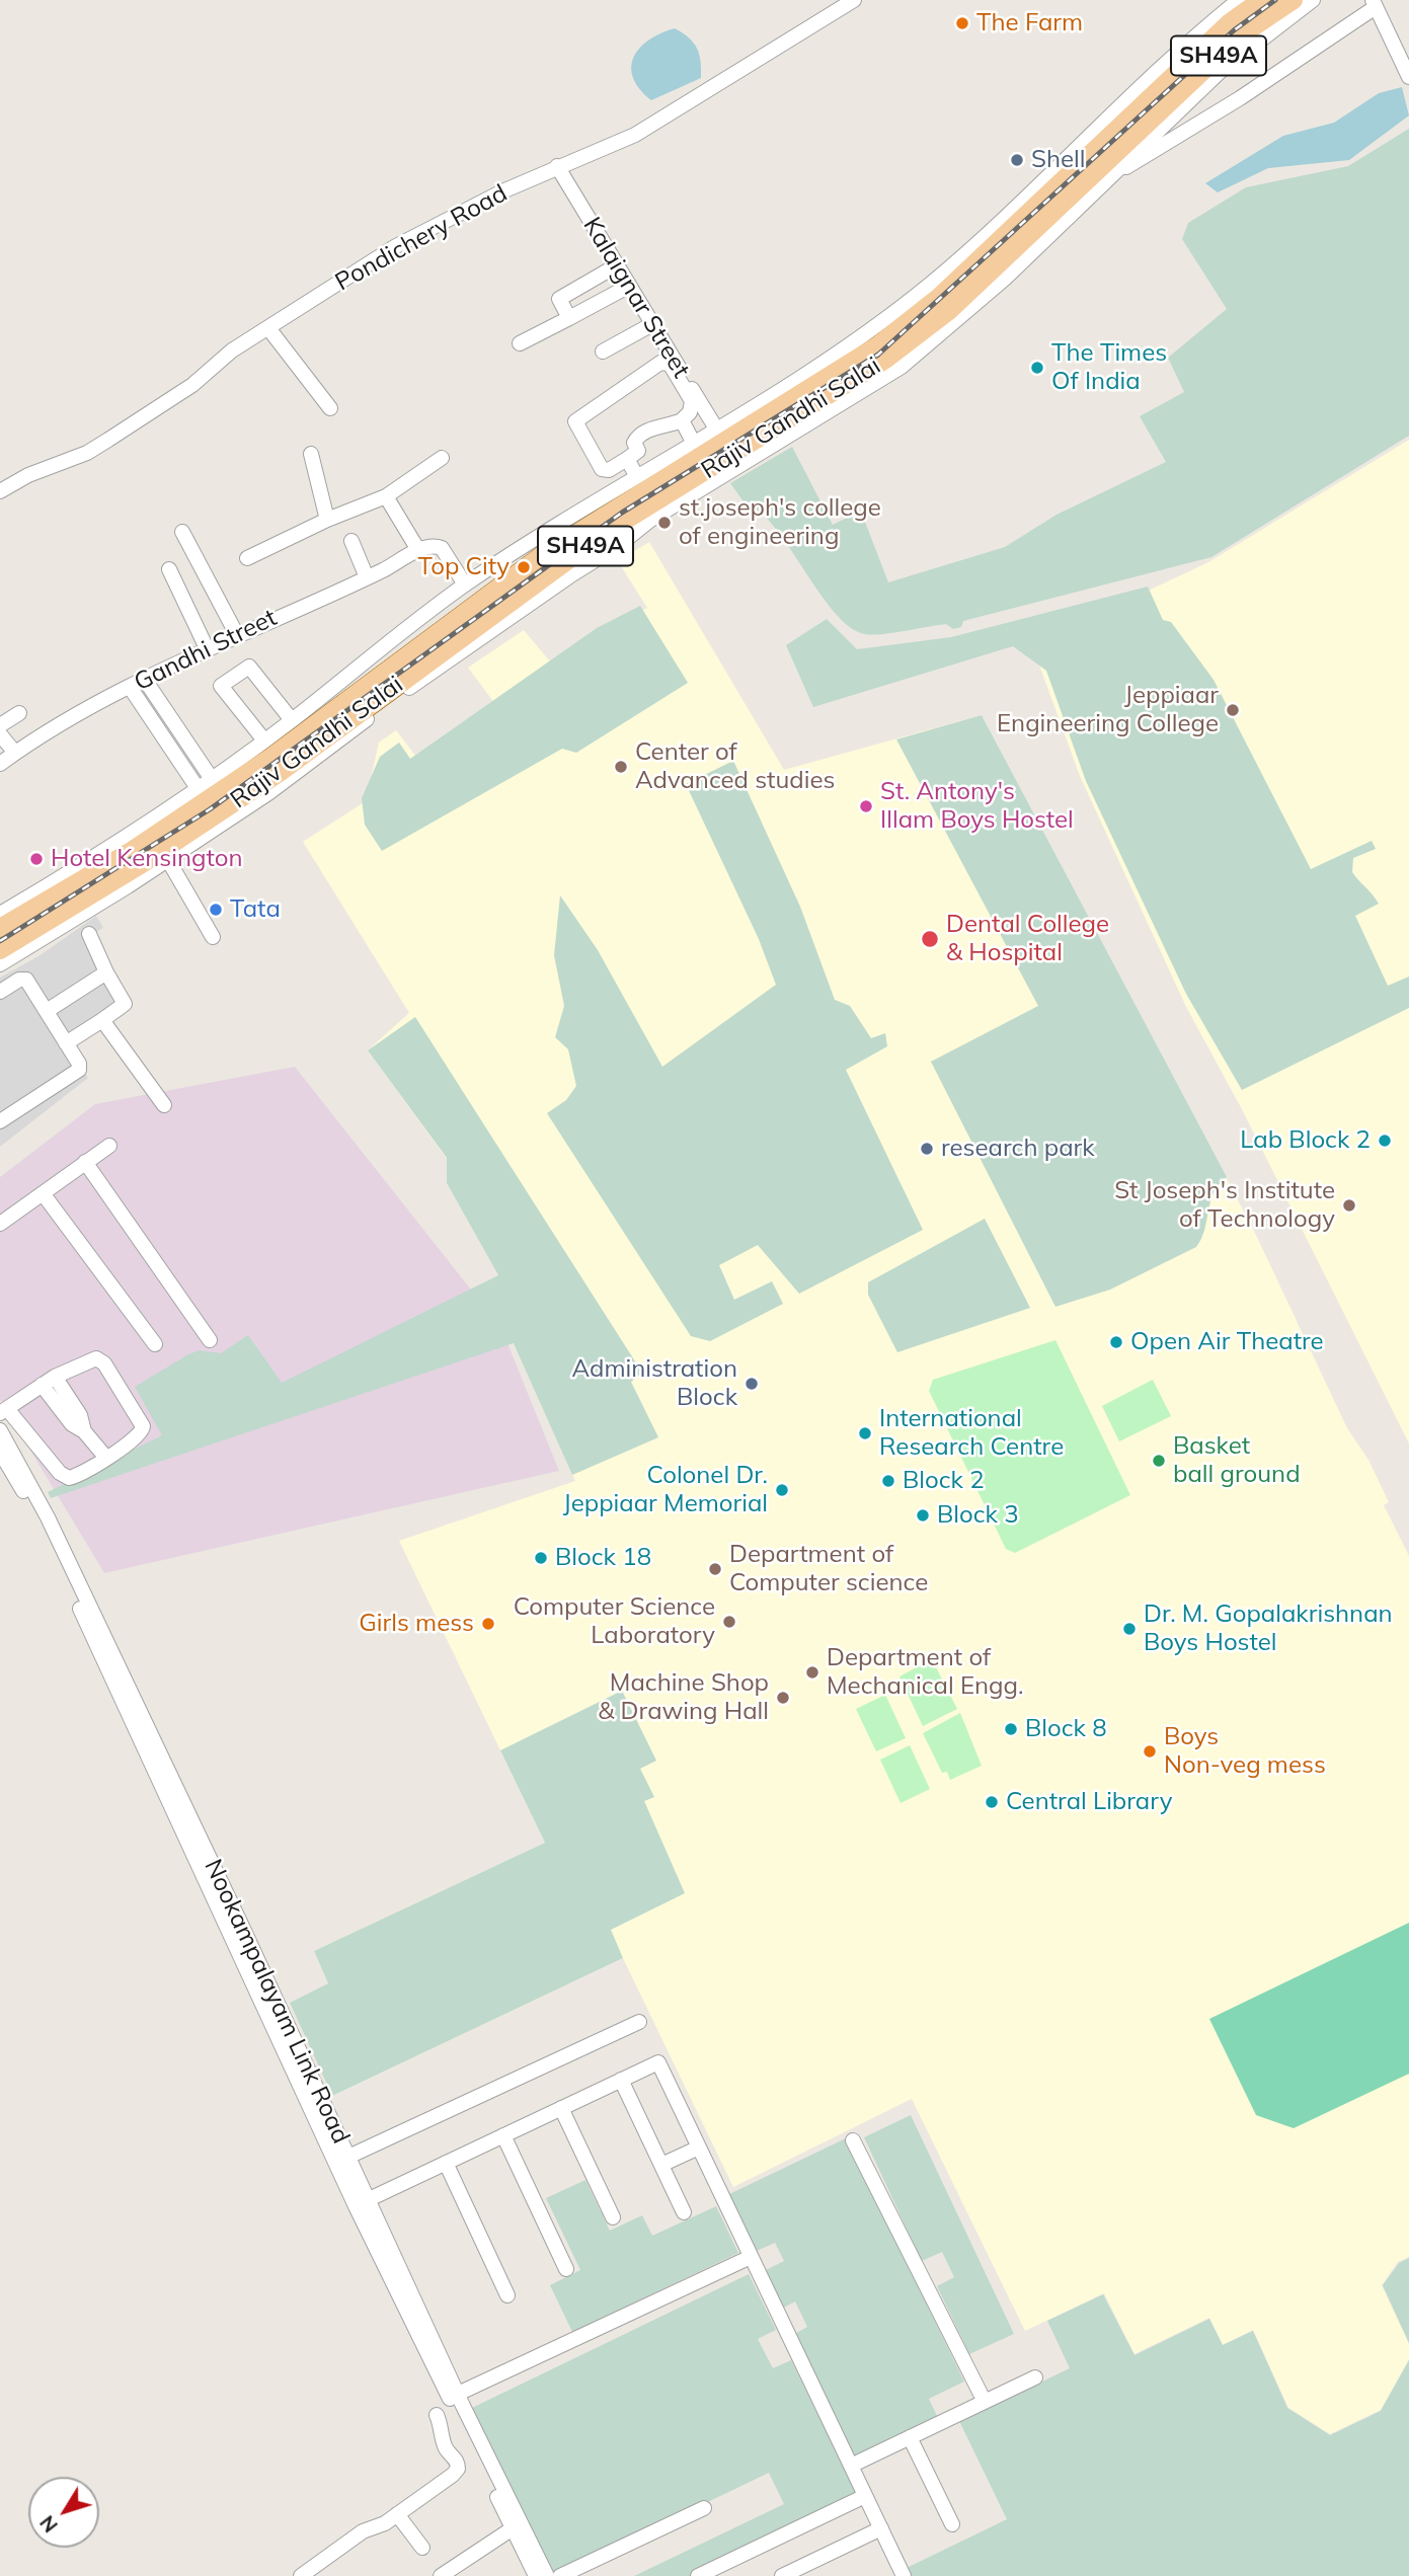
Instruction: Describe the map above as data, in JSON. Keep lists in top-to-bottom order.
{
  "streets": {
    "main road": ["SH49A", "Rajiv Gandhi Salai"],
    "street": [
      "Pondichery Road",
      "Kalaignar Street",
      "Gandhi Street",
      "Nookampalayam Link Road"
    ]
  },
  "crossings": [
    ["Pondichery Road", "Kalaignar Street"]
  ],
  "places": [
    "The Farm",
    "Shell",
    "The Times Of India",
    "st.joseph's college of engineering",
    "Top City",
    "Jeppiaar Engineering College",
    "Center of Advanced studies",
    "St. Antony's Illam Boys Hostel",
    "Hotel Kensington",
    "Tata",
    "Dental College & Hospital",
    "Lab Block 2",
    "research park",
    "St Joseph's Institute of Technology",
    "Open Air Theatre",
    "Administration Block",
    "International Research Centre",
    "Basket ball ground",
    "Block 2",
    "Colonel Dr. Jeppiaar Memorial",
    "Block 3",
    "Block 18",
    "Department of Computer science",
    "Computer Science Laboratory",
    "Girls mess",
    "Dr. M. Gopalakrishnan Boys Hostel",
    "Department of Mechanical Engg.",
    "Machine Shop & Drawing Hall",
    "Block 8",
    "Boys Non-veg mess",
    "Central Library"
  ],
  "north": "bottom left"
}
